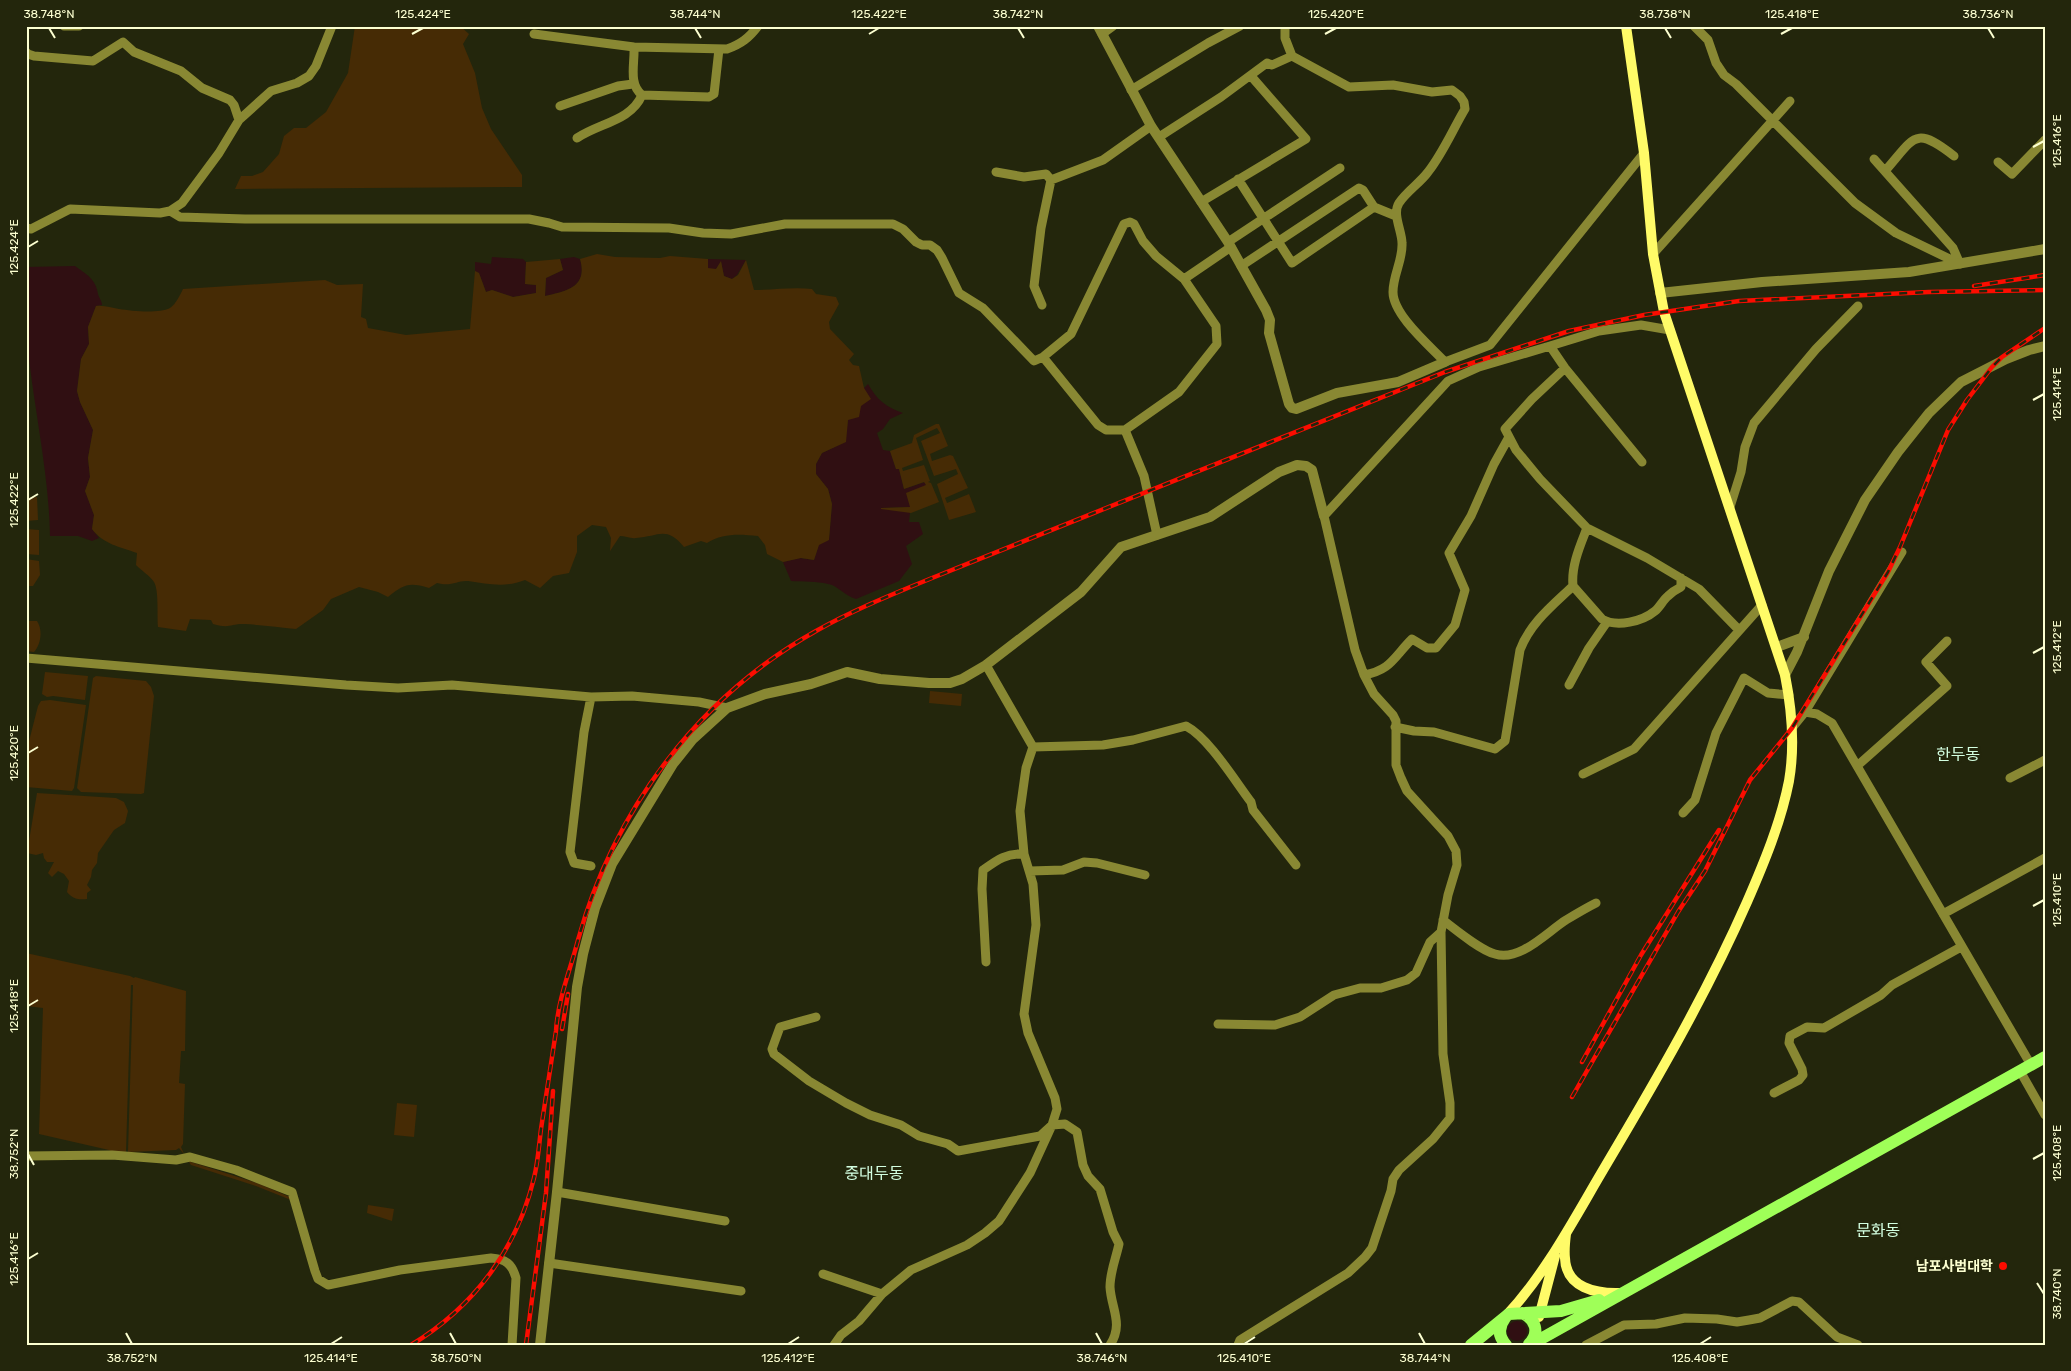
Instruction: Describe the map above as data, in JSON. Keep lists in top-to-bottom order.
{
  "districts": ["한두동", "중대두동", "문화동"],
  "places": ["남포사범대학"],
  "coordinates": [
    "38.748°N",
    "125.424°E",
    "38.744°N",
    "125.422°E",
    "38.742°N",
    "125.420°E",
    "38.738°N",
    "125.418°E",
    "38.736°N",
    "125.416°E",
    "125.414°E",
    "125.412°E",
    "125.410°E",
    "125.408°E",
    "38.752°N",
    "38.740°N",
    "38.750°N",
    "38.746°N"
  ]
}
